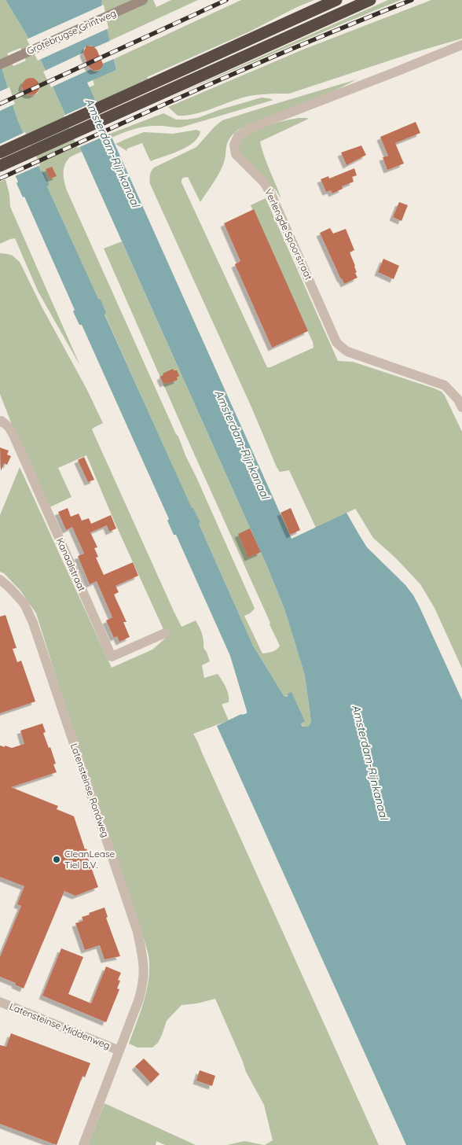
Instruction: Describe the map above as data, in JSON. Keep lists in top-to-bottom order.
{
  "streets": {
    "main road": ["Grotebrugse Grintweg"],
    "street": [
      "Verlengde Spoorstraat",
      "Kanaalstraat",
      "Latensteinse Rondweg",
      "Latensteinse Middenweg"
    ]
  },
  "crossings": [
    ["Latensteinse Rondweg", "Latensteinse Middenweg"]
  ],
  "water": ["Amsterdam-Rijnkanaal"],
  "places": ["CleanLease Tiel B.V."]
}
